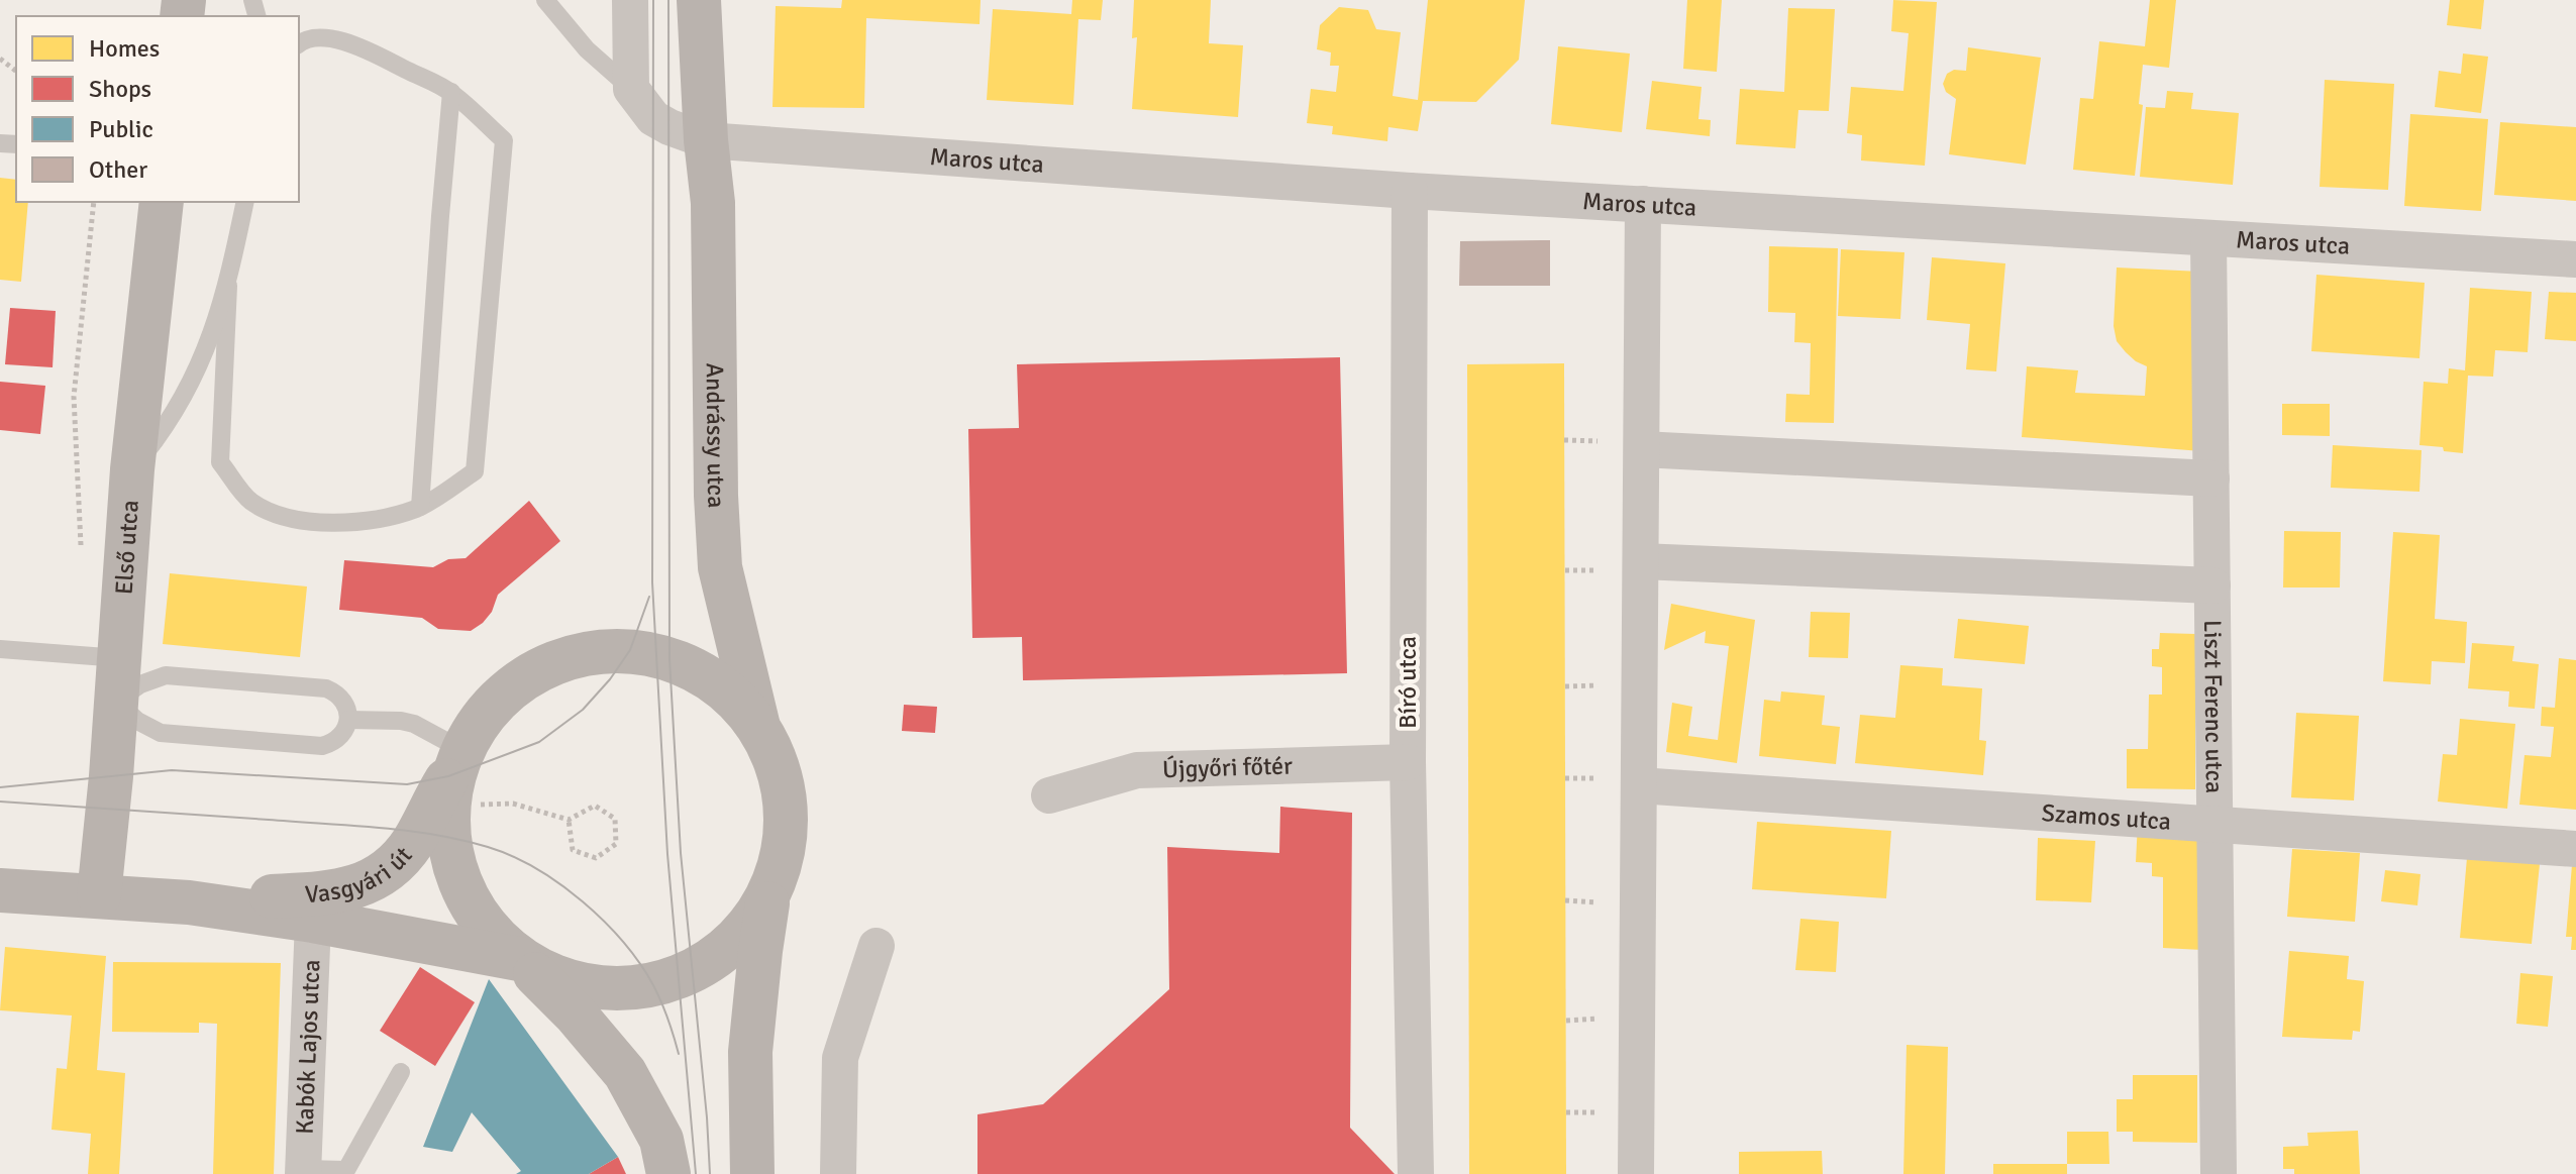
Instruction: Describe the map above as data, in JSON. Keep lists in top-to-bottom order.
{
  "streets": {
    "street": [
      "Maros utca",
      "Andrássy utca",
      "Első utca",
      "Bíró utca",
      "Liszt Ferenc utca",
      "Újgyőri főtér",
      "Szamos utca",
      "Vasgyári út",
      "Kabók Lajos utca"
    ]
  },
  "crossings": [
    ["Maros utca", "Andrássy utca"],
    ["Maros utca", "Bíró utca"],
    ["Maros utca", "Liszt Ferenc utca"],
    ["Első utca", "Vasgyári út"],
    ["Bíró utca", "Újgyőri főtér"],
    ["Liszt Ferenc utca", "Szamos utca"],
    ["Vasgyári út", "Kabók Lajos utca"]
  ],
  "legend": [
    "Homes",
    "Shops",
    "Public",
    "Other"
  ]
}
